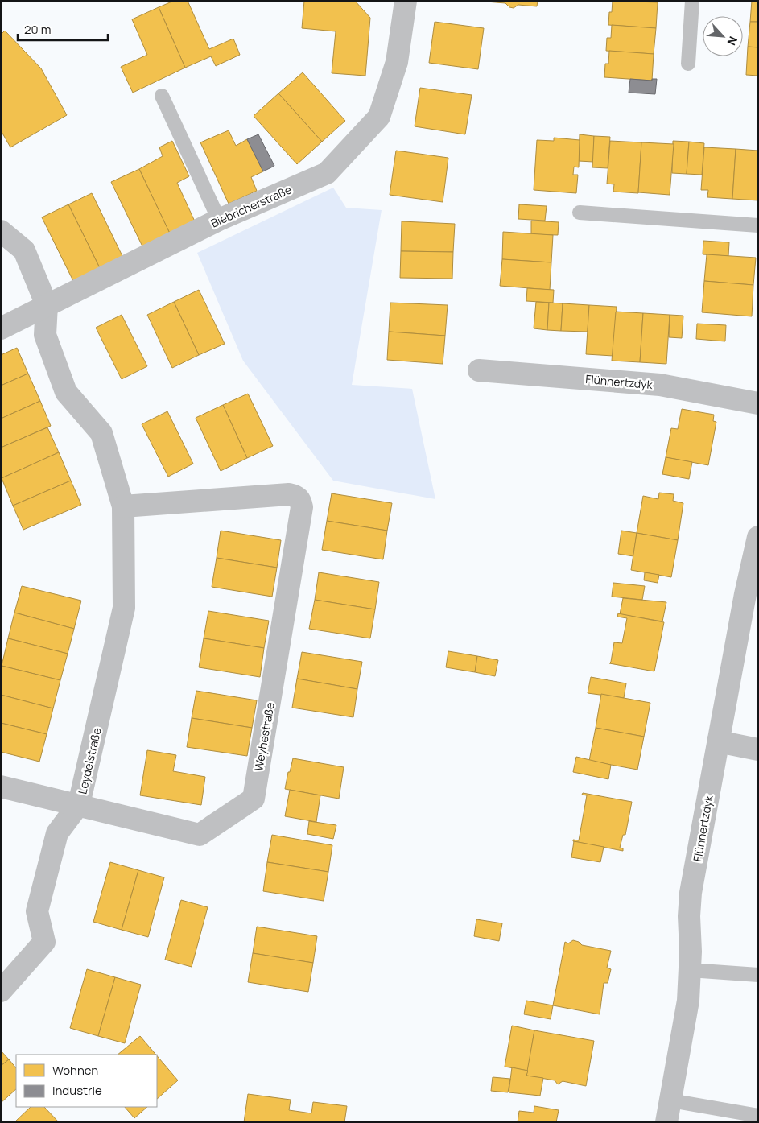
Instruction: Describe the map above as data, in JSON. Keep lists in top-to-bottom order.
{
  "streets": {
    "street": [
      "Biebricherstraße",
      "Flünnertzdyk",
      "Weyhestraße",
      "Leydelstraße"
    ]
  },
  "crossings": [
    ["Biebricherstraße", "Leydelstraße"],
    ["Weyhestraße", "Leydelstraße"]
  ],
  "legend": ["Wohnen", "Industrie"],
  "scale_bar": "20 m",
  "north": "bottom right"
}
